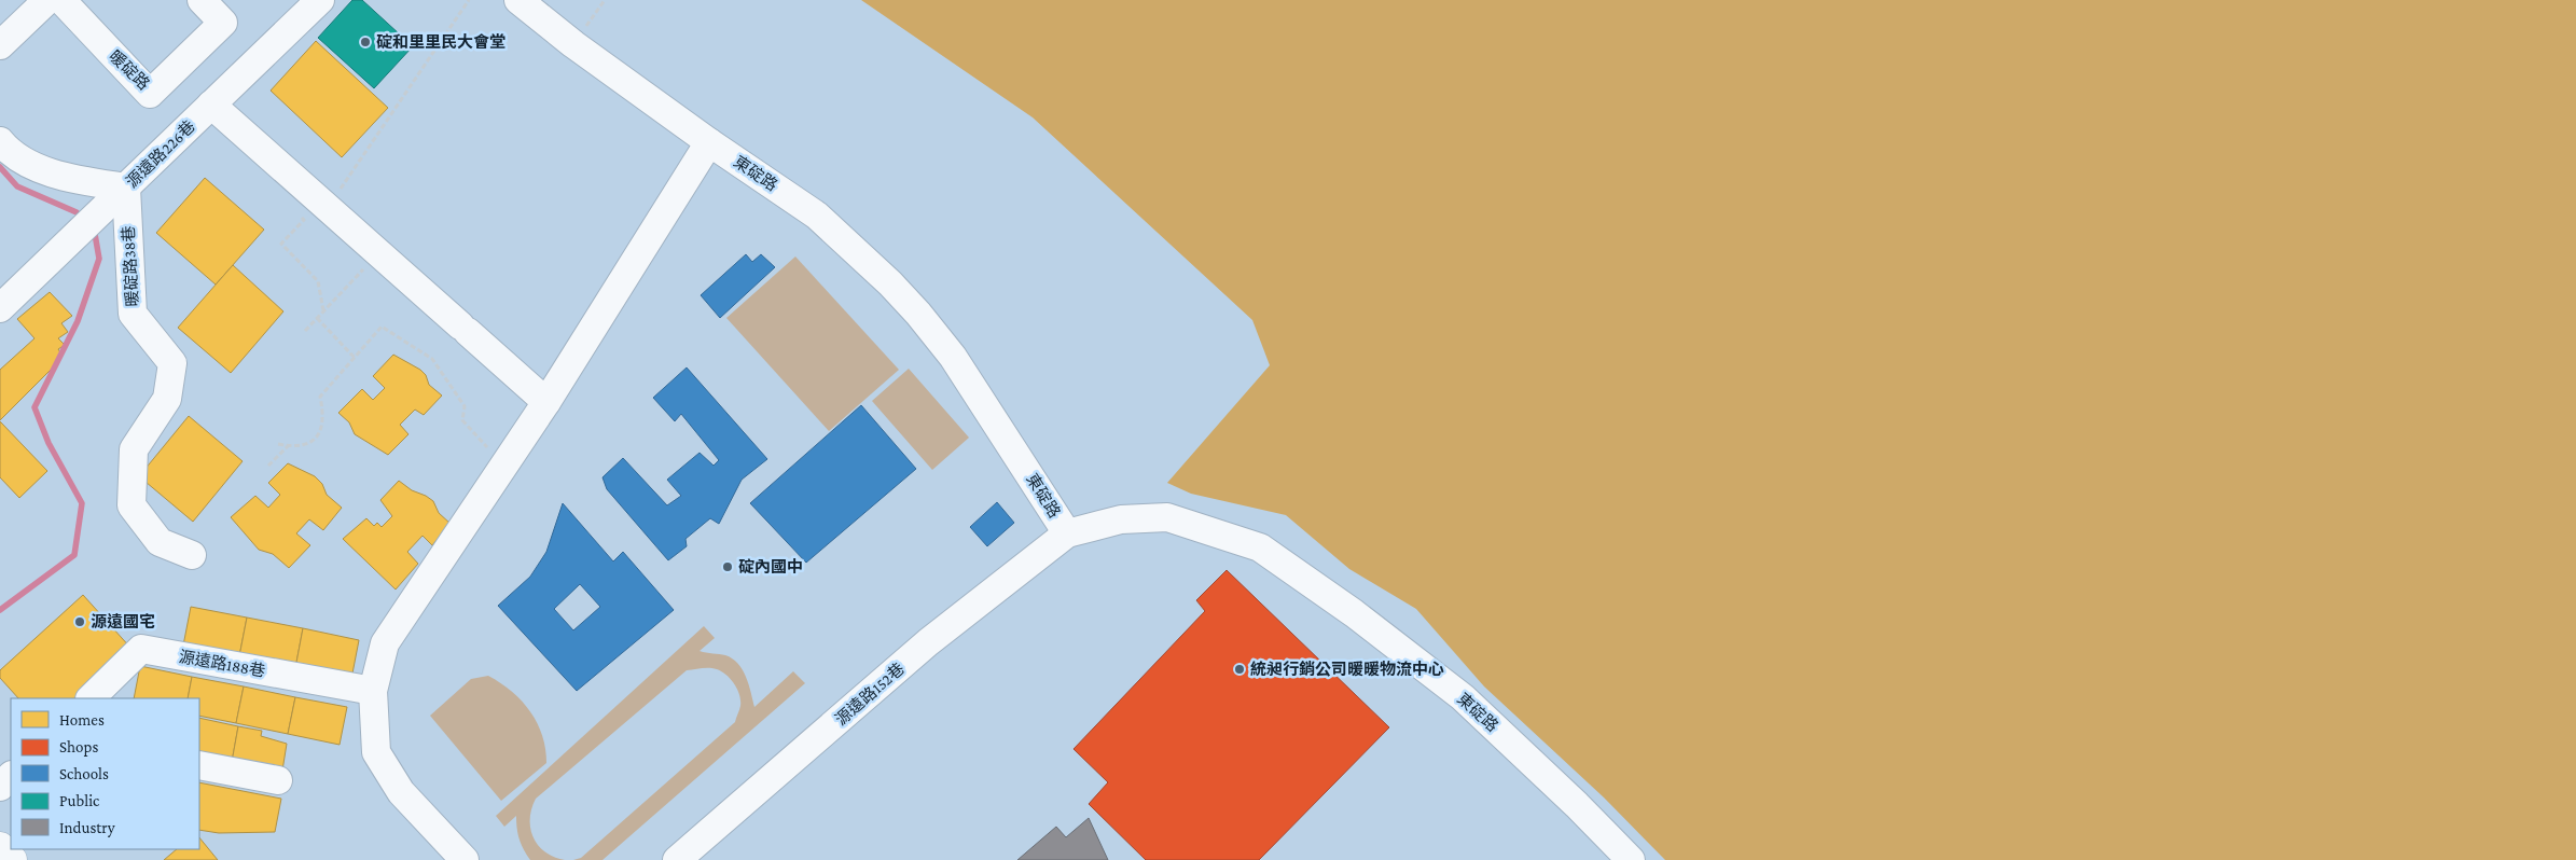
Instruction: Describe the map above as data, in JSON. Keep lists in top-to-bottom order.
{
  "streets": {
    "street": [
      "暖碇路",
      "源遠路226巷",
      "東碇路",
      "暖碇路38巷",
      "源遠路188巷",
      "源遠路152巷"
    ]
  },
  "crossings": [
    ["源遠路226巷", "暖碇路38巷"],
    ["東碇路", "源遠路152巷"]
  ],
  "places": [
    "碇和里里民大會堂",
    "碇內國中",
    "源遠國宅",
    "統昶行銷公司暖暖物流中心"
  ],
  "legend": [
    "Homes",
    "Shops",
    "Schools",
    "Public",
    "Industry"
  ]
}
